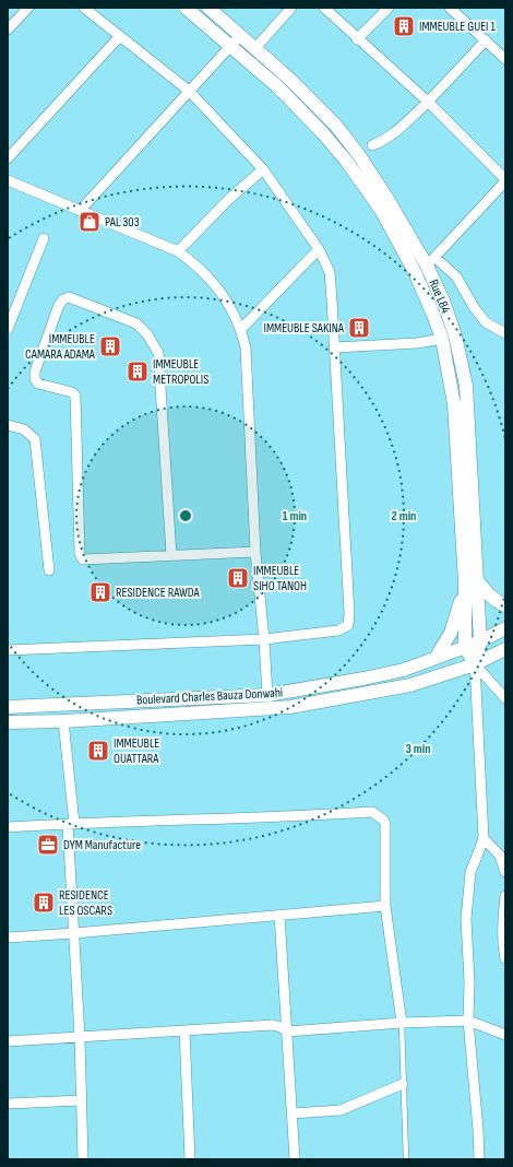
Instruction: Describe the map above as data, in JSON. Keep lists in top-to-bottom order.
{
  "streets": {
    "main road": ["Rue L84", "Boulevard Charles Bauza Donwahi"]
  },
  "crossings": [
    ["Rue L84", "Boulevard Charles Bauza Donwahi"]
  ],
  "places": {
    "building": [
      "IMMEUBLE GUEI 1",
      "IMMEUBLE SAKINA",
      "IMMEUBLE CAMARA ADAMA",
      "IMMEUBLE METROPOLIS",
      "IMMEUBLE SIHO TANOH",
      "RESIDENCE RAWDA",
      "IMMEUBLE OUATTARA",
      "RESIDENCE LES OSCARS"
    ],
    "shop": ["PAL 303"],
    "office": ["DYM Manufacture"]
  },
  "rings": ["1 min", "2 min", "3 min"]
}
